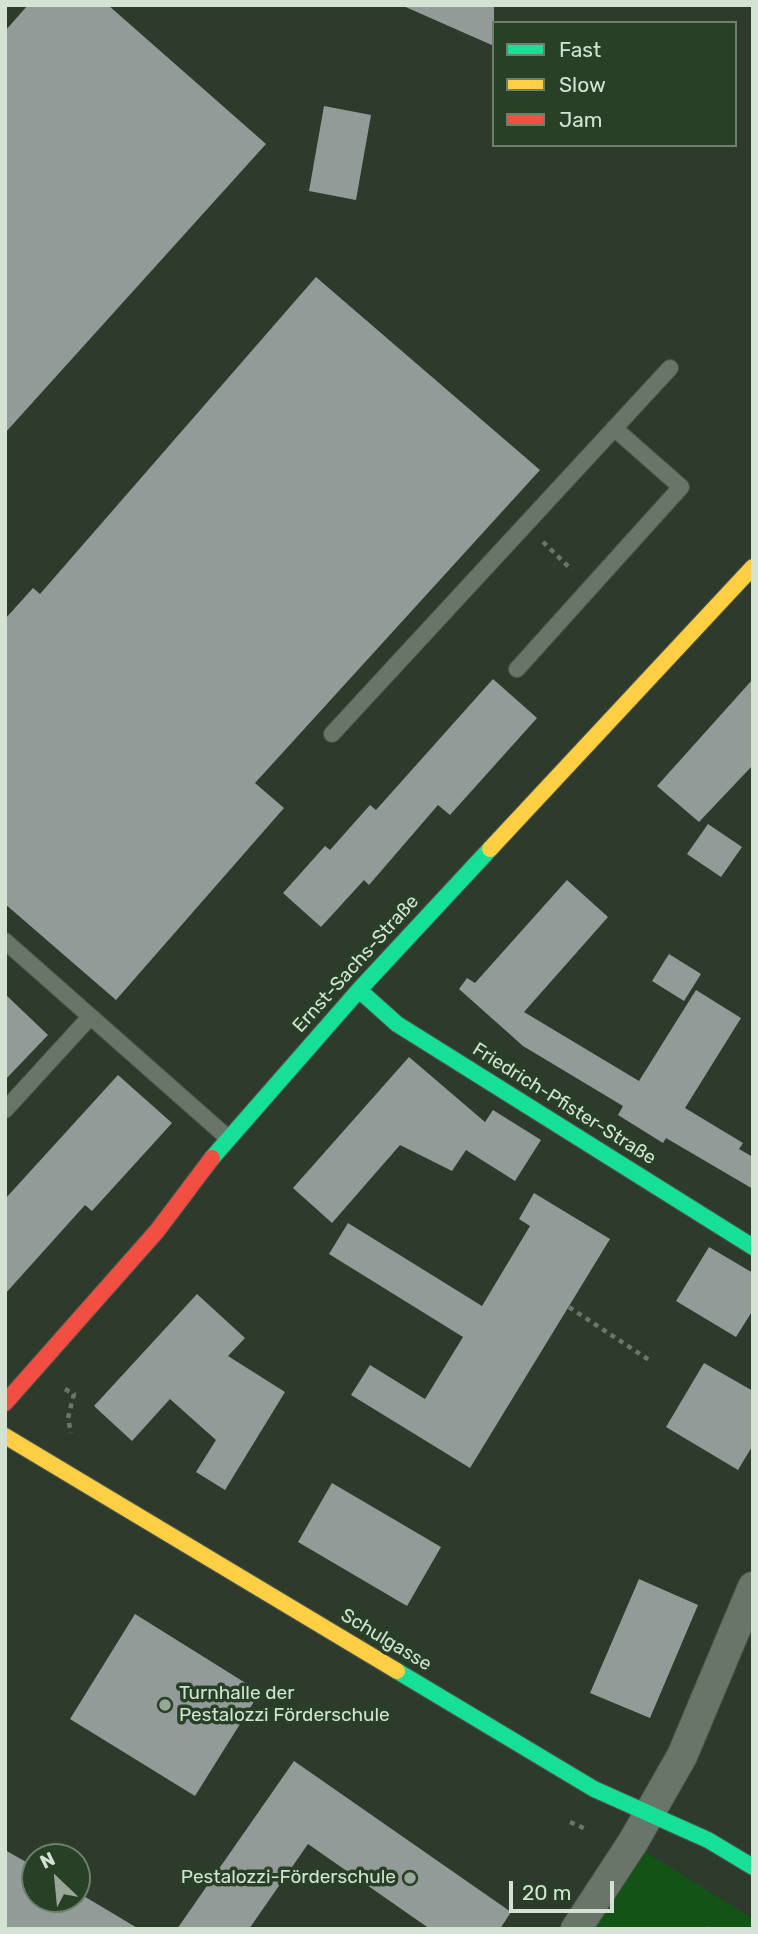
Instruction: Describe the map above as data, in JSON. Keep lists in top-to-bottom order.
{
  "streets": {
    "street": ["Ernst-Sachs-Straße", "Friedrich-Pfister-Straße", "Schulgasse"]
  },
  "crossings": [
    ["Ernst-Sachs-Straße", "Friedrich-Pfister-Straße"]
  ],
  "places": ["Turnhalle der Pestalozzi Förderschule", "Pestalozzi-Förderschule"],
  "legend": ["Fast", "Slow", "Jam"],
  "scale_bar": "20 m",
  "north": "top left"
}
